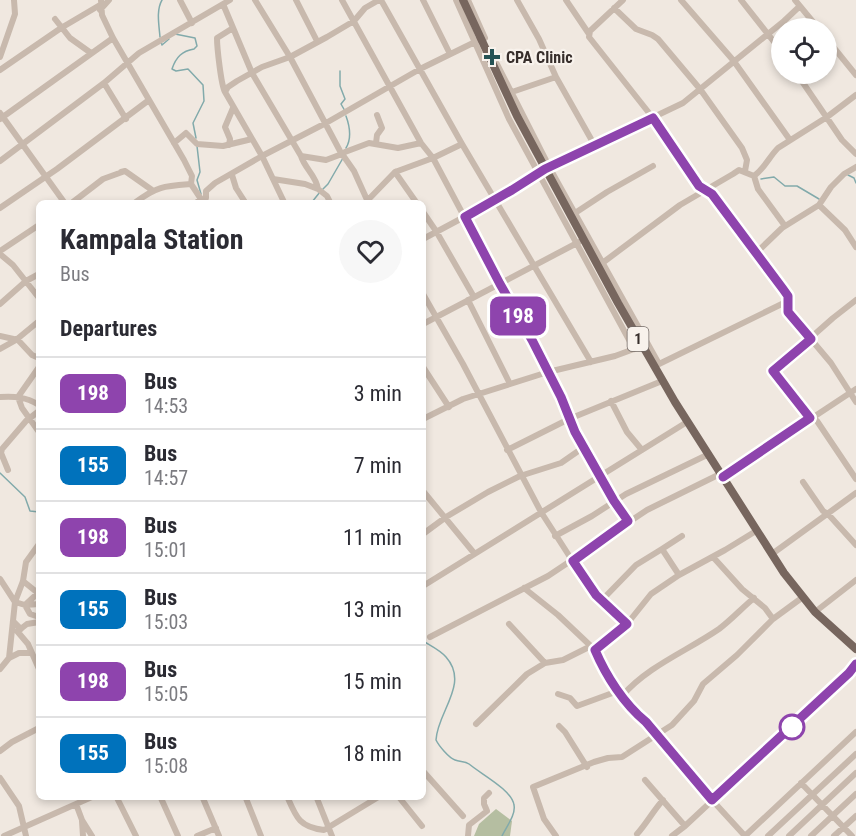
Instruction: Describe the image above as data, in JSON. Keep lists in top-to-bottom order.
{
  "streets": {
    "main road": ["1"]
  },
  "places": {
    "health": ["CPA Clinic"]
  },
  "lines": ["bus line 198"],
  "page": {
    "on_map": "198",
    "heading": [
      ["Kampala Station", "Bus"],
      "Departures"
    ],
    "list": [
      {
        "mark": "198",
        "name": "Bus",
        "note": "14:53",
        "value": "3 min"
      },
      {
        "mark": "155",
        "name": "Bus",
        "note": "14:57",
        "value": "7 min"
      },
      {
        "mark": "198",
        "name": "Bus",
        "note": "15:01",
        "value": "11 min"
      },
      {
        "mark": "155",
        "name": "Bus",
        "note": "15:03",
        "value": "13 min"
      },
      {
        "mark": "198",
        "name": "Bus",
        "note": "15:05",
        "value": "15 min"
      },
      {
        "mark": "155",
        "name": "Bus",
        "note": "15:08",
        "value": "18 min"
      }
    ]
  }
}
